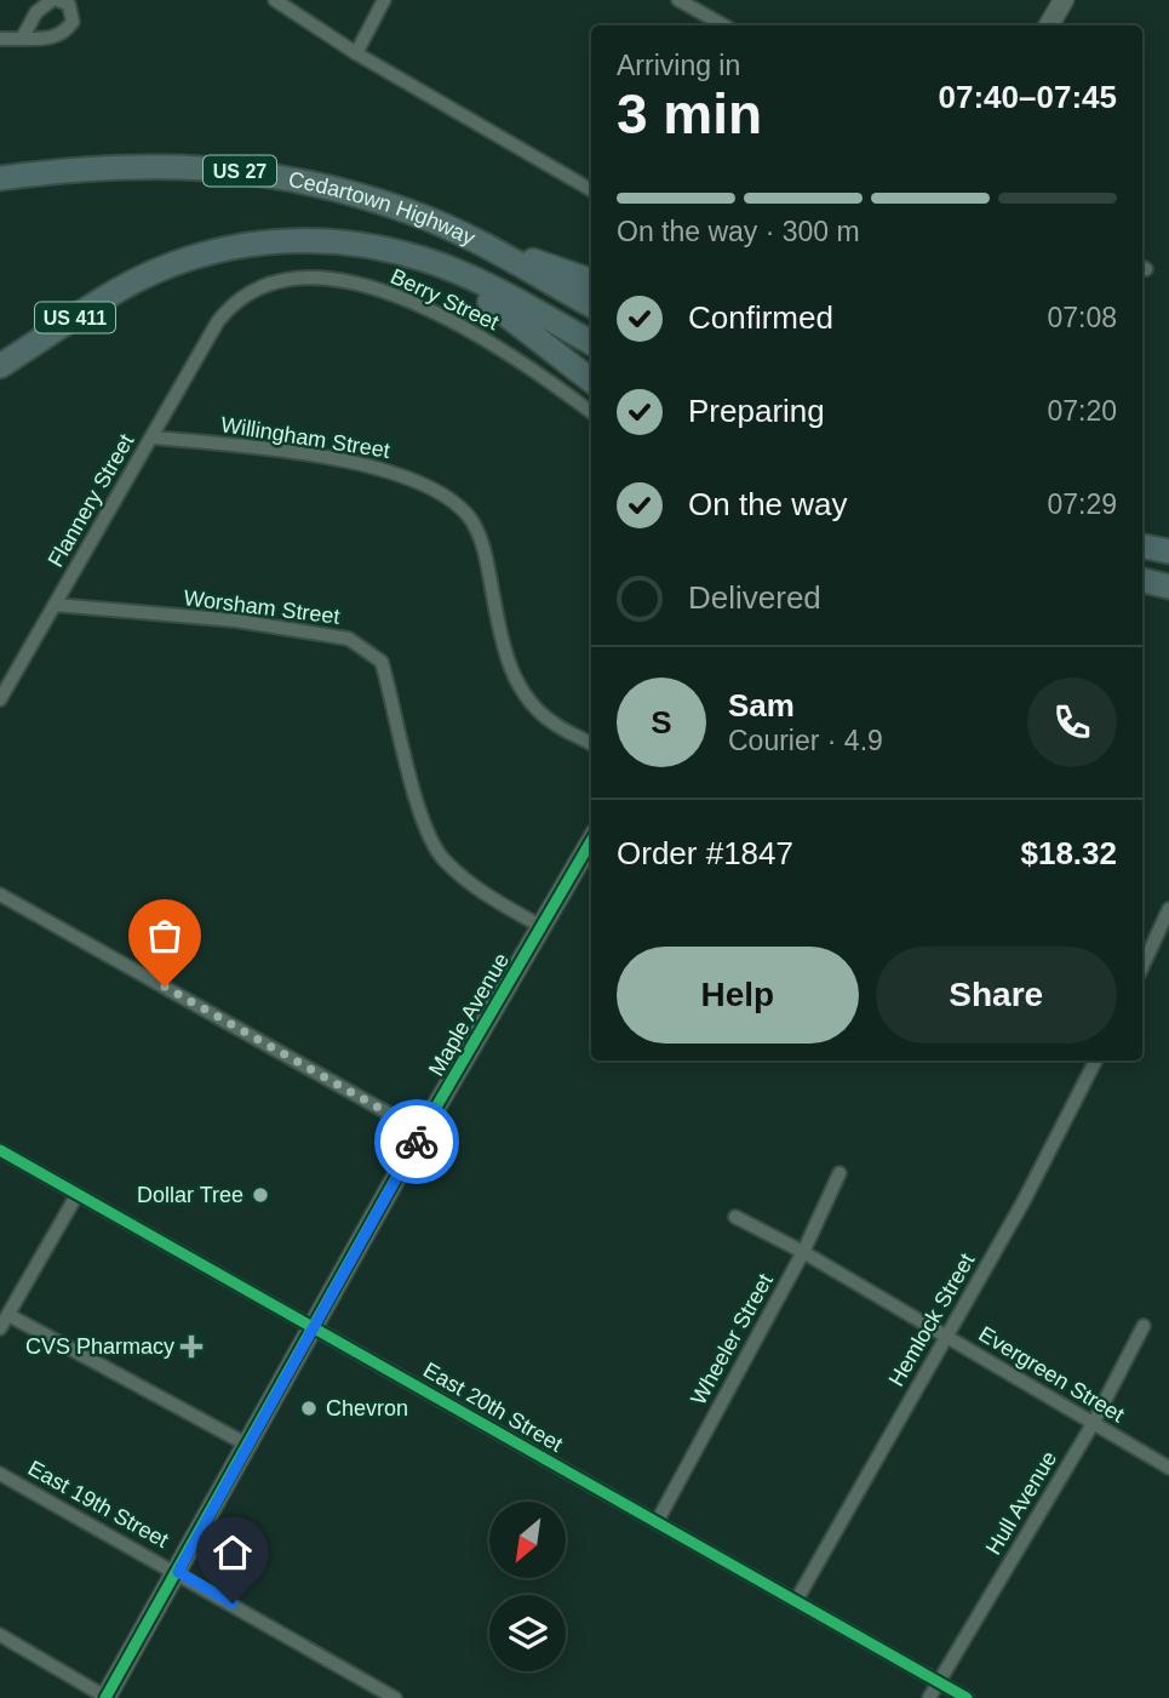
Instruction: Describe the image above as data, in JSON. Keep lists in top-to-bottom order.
{
  "streets": {
    "highway": ["US 27", "Cedartown Highway", "US 411"],
    "main road": ["Maple Avenue"],
    "street": [
      "Berry Street",
      "Willingham Street",
      "Flannery Street",
      "Worsham Street",
      "Hemlock Street",
      "Wheeler Street",
      "Evergreen Street",
      "East 20th Street",
      "Hull Avenue",
      "East 19th Street"
    ]
  },
  "crossings": [
    ["Cedartown Highway", "US 411"],
    ["Berry Street", "Flannery Street"],
    ["Willingham Street", "Flannery Street"],
    ["Flannery Street", "Worsham Street"],
    ["Worsham Street", "Maple Avenue"],
    ["Maple Avenue", "East 20th Street"],
    ["Maple Avenue", "East 19th Street"],
    ["Hemlock Street", "Evergreen Street"],
    ["Hemlock Street", "East 20th Street"],
    ["Wheeler Street", "Evergreen Street"],
    ["Wheeler Street", "East 20th Street"],
    ["Evergreen Street", "Hull Avenue"],
    ["East 20th Street", "Hull Avenue"]
  ],
  "places": {
    "other": ["Dollar Tree", "Chevron"],
    "health": ["CVS Pharmacy"]
  },
  "north": "bottom left",
  "page": {
    "heading": ["3 min", "Arriving in", "07:40–07:45"],
    "panel": [
      "Sam",
      "Courier · 4.9",
      "Order #1847",
      "$18.32"
    ],
    "bar": "On the way · 300 m",
    "list": [
      ["Confirmed", "07:08"],
      ["Preparing", "07:20"],
      ["On the way", "07:29"],
      "Delivered"
    ],
    "round": "S",
    "buttons": ["Help", "Share"]
  }
}
